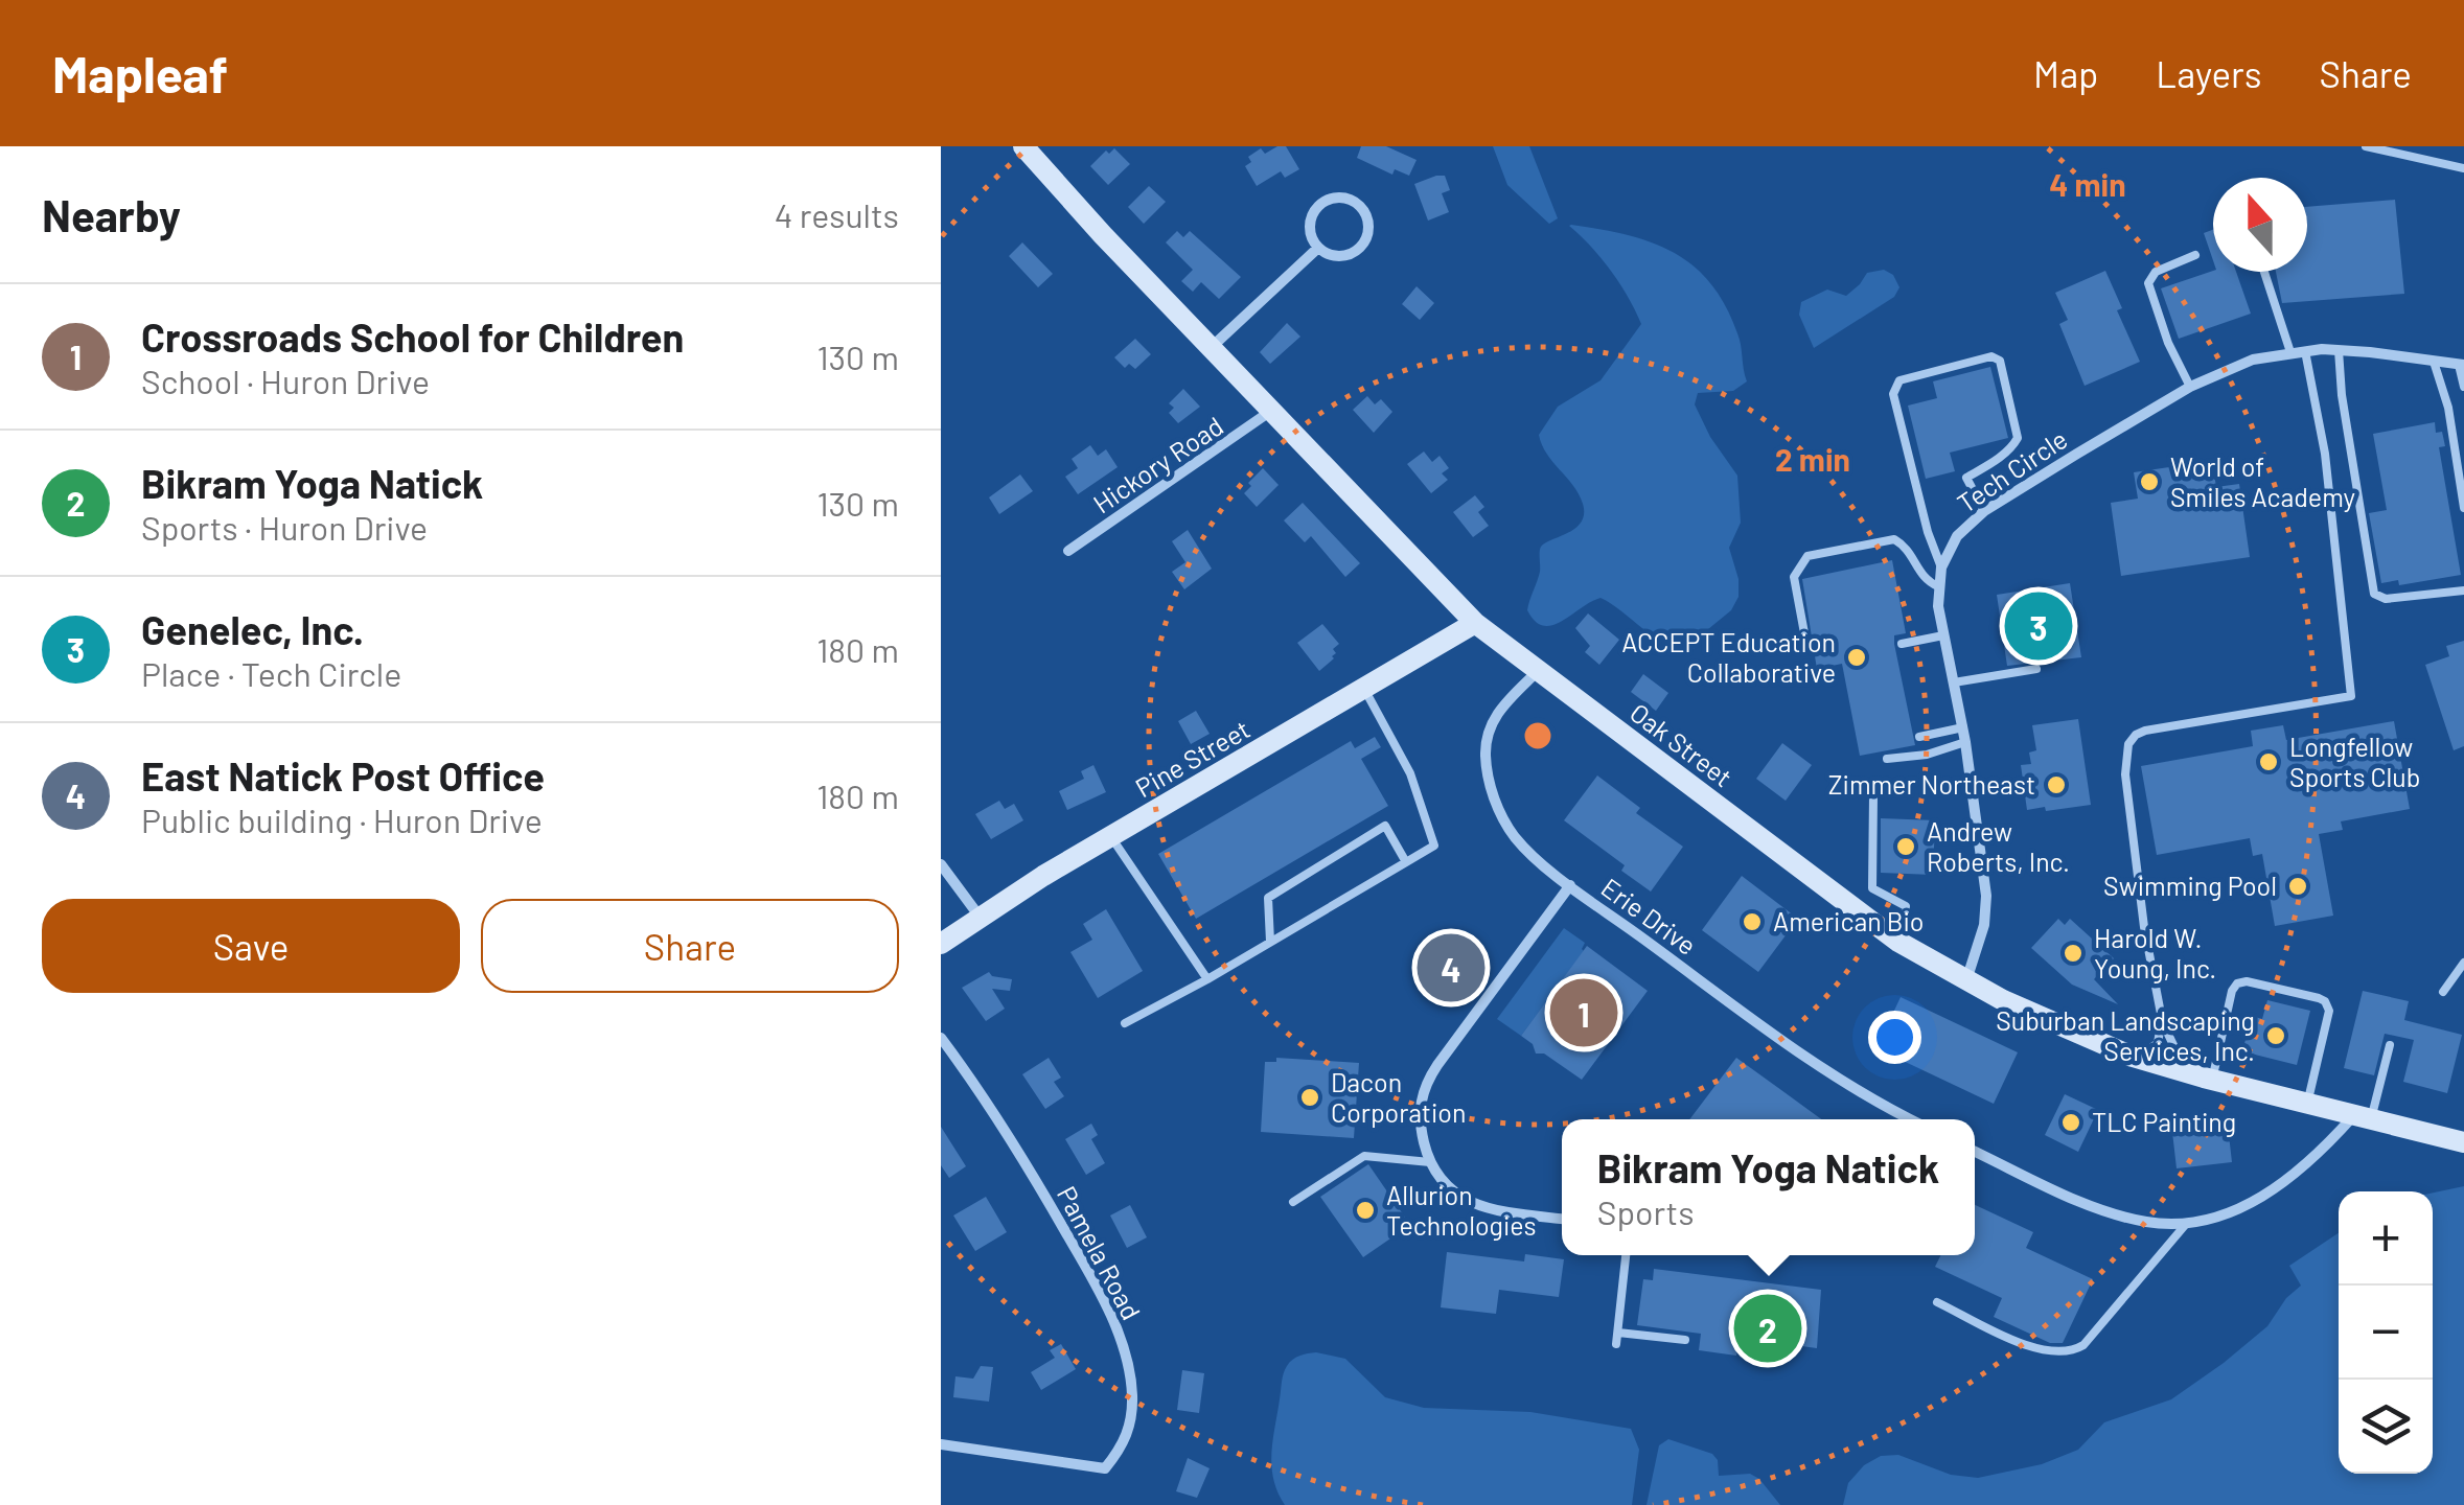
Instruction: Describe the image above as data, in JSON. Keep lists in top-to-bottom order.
{
  "streets": {
    "main road": ["Oak Street", "Pine Street"],
    "street": [
      "Hickory Road",
      "Tech Circle",
      "Erie Drive",
      "Pamela Road"
    ]
  },
  "crossings": [
    ["Hickory Road", "Oak Street"],
    ["Tech Circle", "Oak Street"],
    ["Oak Street", "Pine Street"],
    ["Oak Street", "Erie Drive"]
  ],
  "places": [
    "World of Smiles Academy",
    "ACCEPT Education Collaborative",
    "Longfellow Sports Club",
    "Zimmer Northeast",
    "Andrew Roberts, Inc.",
    "Swimming Pool",
    "American Bio",
    "Harold W. Young, Inc.",
    "Suburban Landscaping Services, Inc.",
    "Dacon Corporation",
    "TLC Painting",
    "Allurion Technologies"
  ],
  "north": "top",
  "page": {
    "header": "Mapleaf",
    "nav": ["Map", "Layers", "Share"],
    "heading": ["Nearby", "4 results"],
    "list": [
      {
        "mark": "1",
        "name": "Crossroads School for Children",
        "note": "School · Huron Drive",
        "value": "130 m"
      },
      {
        "mark": "2",
        "name": "Bikram Yoga Natick",
        "note": "Sports · Huron Drive",
        "value": "130 m"
      },
      {
        "mark": "3",
        "name": "Genelec, Inc.",
        "note": "Place · Tech Circle",
        "value": "180 m"
      },
      {
        "mark": "4",
        "name": "East Natick Post Office",
        "note": "Public building · Huron Drive",
        "value": "180 m"
      }
    ],
    "pins": [
      "3",
      "4",
      "1",
      "2"
    ],
    "buttons": ["Save", "Share"],
    "popup": ["Bikram Yoga Natick", "Sports"],
    "map_buttons": ["+", "−"]
  },
  "rings": ["4 min", "2 min"]
}
